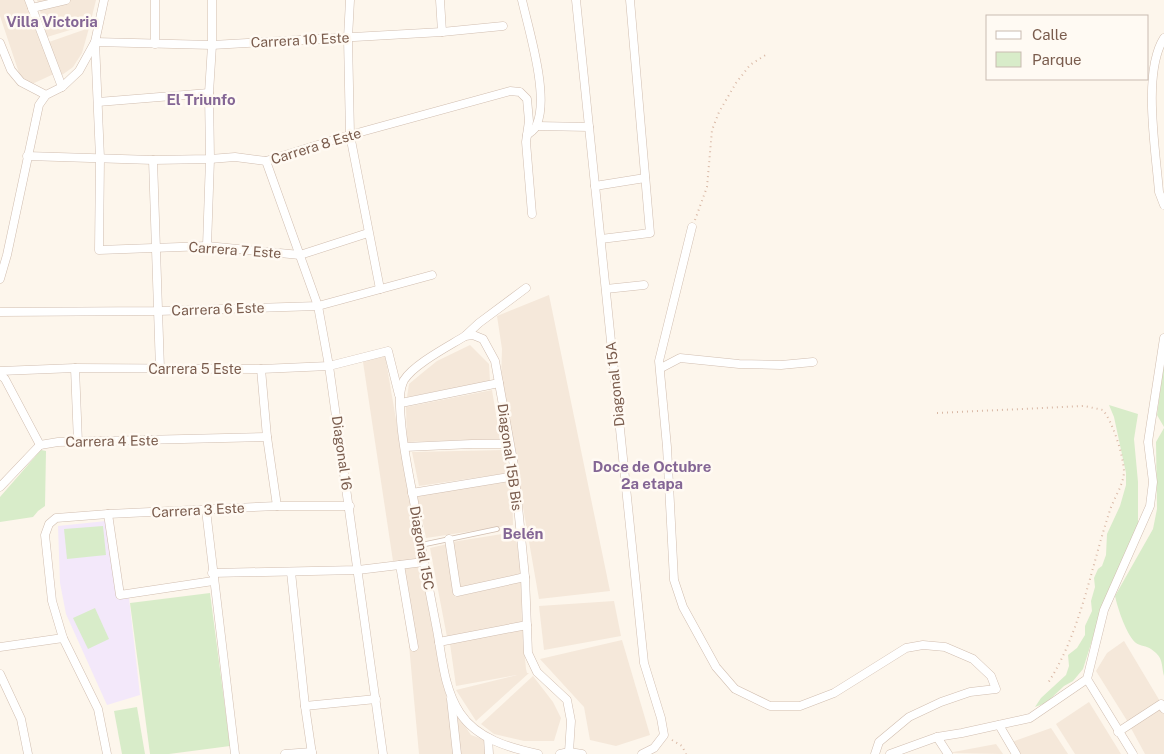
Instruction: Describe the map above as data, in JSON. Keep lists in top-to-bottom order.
{
  "streets": {
    "street": [
      "Carrera 10 Este",
      "Carrera 8 Este",
      "Carrera 7 Este",
      "Carrera 6 Este",
      "Carrera 5 Este",
      "Diagonal 15A",
      "Carrera 4 Este",
      "Diagonal 16",
      "Diagonal 15B Bis",
      "Carrera 3 Este",
      "Diagonal 15C"
    ]
  },
  "crossings": [
    ["Carrera 8 Este", "Carrera 7 Este"],
    ["Carrera 8 Este", "Diagonal 16"],
    ["Carrera 7 Este", "Diagonal 16"],
    ["Carrera 6 Este", "Diagonal 16"],
    ["Carrera 5 Este", "Diagonal 16"],
    ["Carrera 5 Este", "Diagonal 15C"],
    ["Diagonal 16", "Carrera 3 Este"],
    ["Diagonal 15B Bis", "Diagonal 15C"]
  ],
  "districts": [
    "Villa Victoria",
    "El Triunfo",
    "Doce de Octubre 2a etapa",
    "Belén"
  ],
  "legend": ["Calle", "Parque"]
}
